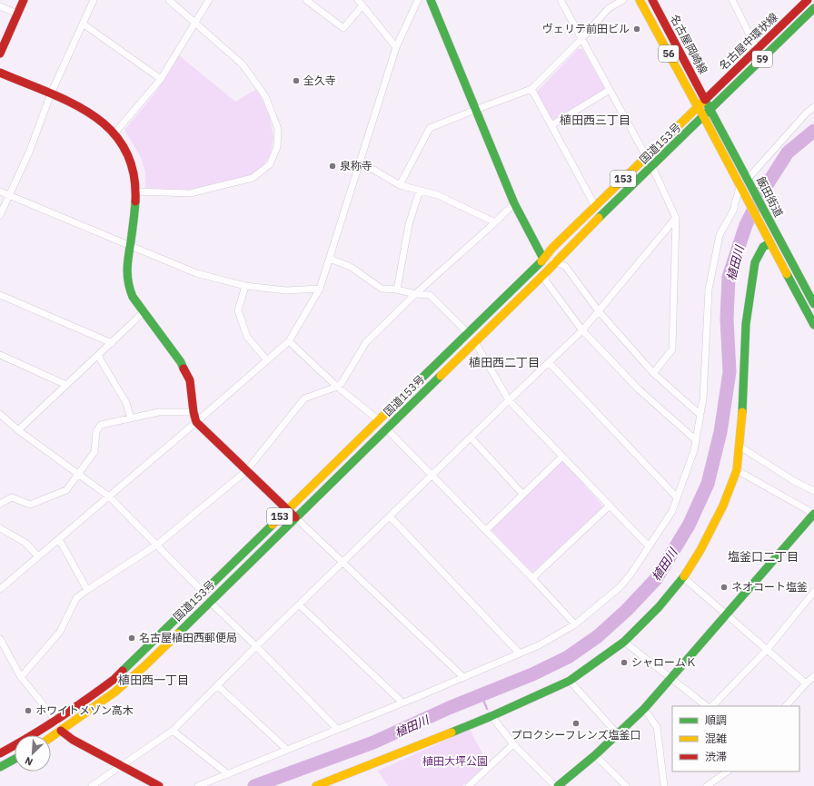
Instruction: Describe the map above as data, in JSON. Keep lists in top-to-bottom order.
{
  "streets": {
    "main road": [
      "名古屋中環状線",
      "名古屋岡崎線",
      "56",
      "59",
      "国道153号",
      "153",
      "飯田街道"
    ]
  },
  "crossings": [
    ["名古屋中環状線", "名古屋岡崎線"],
    ["名古屋中環状線", "国道153号"],
    ["名古屋中環状線", "153"],
    ["名古屋中環状線", "飯田街道"],
    ["名古屋岡崎線", "国道153号"],
    ["名古屋岡崎線", "153"],
    ["名古屋岡崎線", "飯田街道"],
    ["国道153号", "153"],
    ["国道153号", "飯田街道"],
    ["153", "飯田街道"]
  ],
  "districts": [
    "植田西三丁目",
    "植田西二丁目",
    "塩釜口二丁目",
    "植田西一丁目"
  ],
  "water": ["植田川"],
  "parks": ["植田大坪公園"],
  "places": [
    "ヴェリテ前田ビル",
    "全久寺",
    "泉称寺",
    "ネオコート塩釜",
    "名古屋植田西郵便局",
    "シャロームＫ",
    "ホワイトメゾン高木",
    "プロクシーフレンズ塩釜口"
  ],
  "legend": ["順調", "混雑", "渋滞"],
  "north": "bottom left"
}
